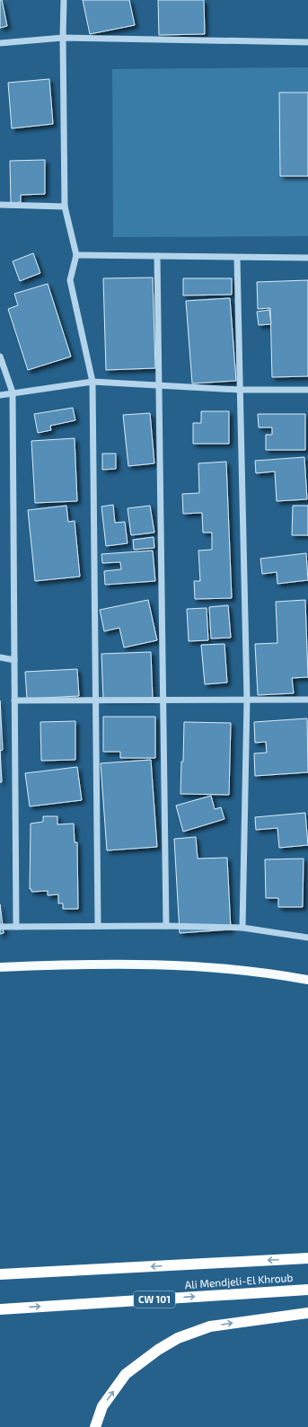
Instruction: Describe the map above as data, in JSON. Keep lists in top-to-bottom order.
{
  "streets": {
    "highway": ["Ali Mendjeli-El Khroub", "CW 101"]
  }
}
